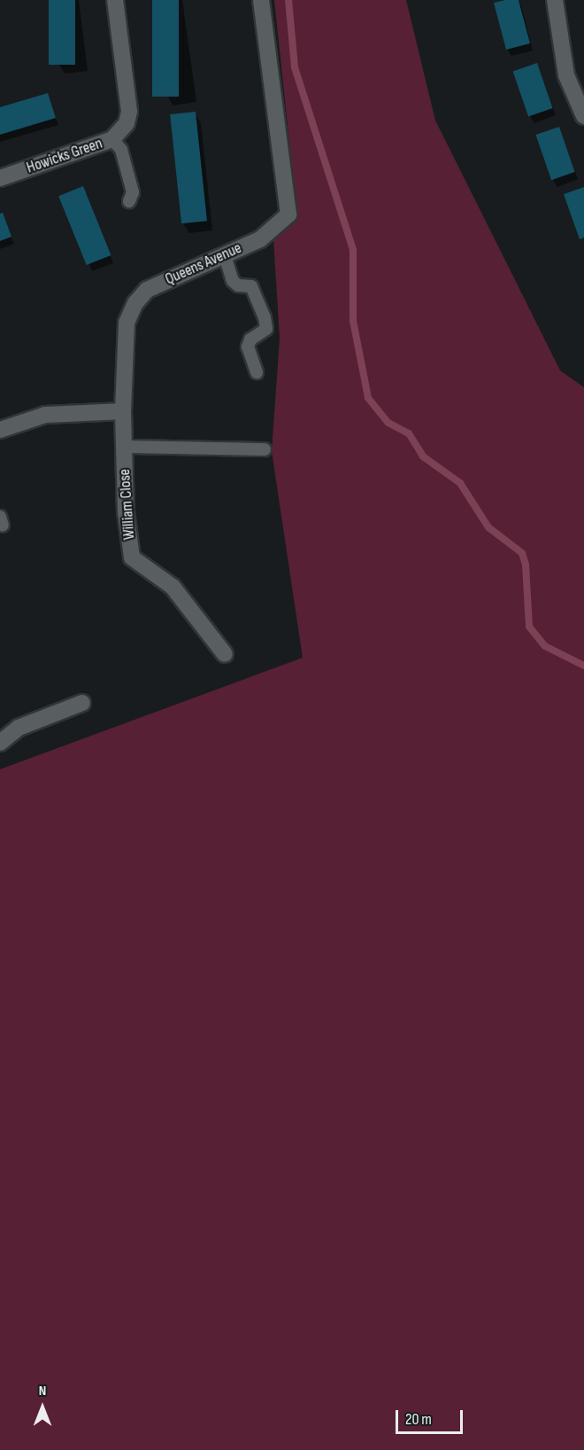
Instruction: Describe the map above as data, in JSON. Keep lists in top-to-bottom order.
{
  "streets": {
    "street": ["Howicks Green", "Queens Avenue", "William Close"]
  },
  "crossings": [
    ["Queens Avenue", "William Close"]
  ],
  "scale_bar": "20 m",
  "north": "top"
}
